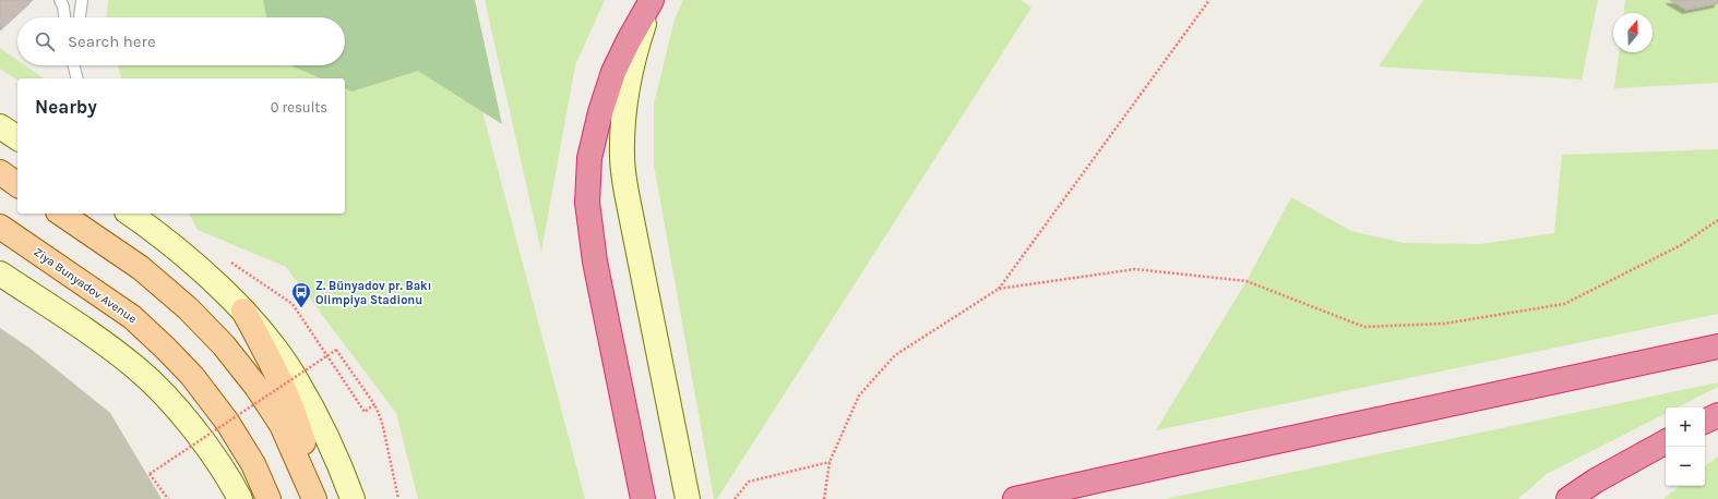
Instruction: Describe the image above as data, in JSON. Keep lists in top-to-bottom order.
{
  "streets": {
    "main road": ["Ziya Bunyadov Avenue"]
  },
  "places": {
    "bus stop": ["Z. Bünyadov pr. Bakı Olimpiya Stadionu"]
  },
  "north": "top",
  "page": {
    "search": "Search here",
    "heading": ["Nearby", "0 results"],
    "map_buttons": ["+", "−"]
  }
}
